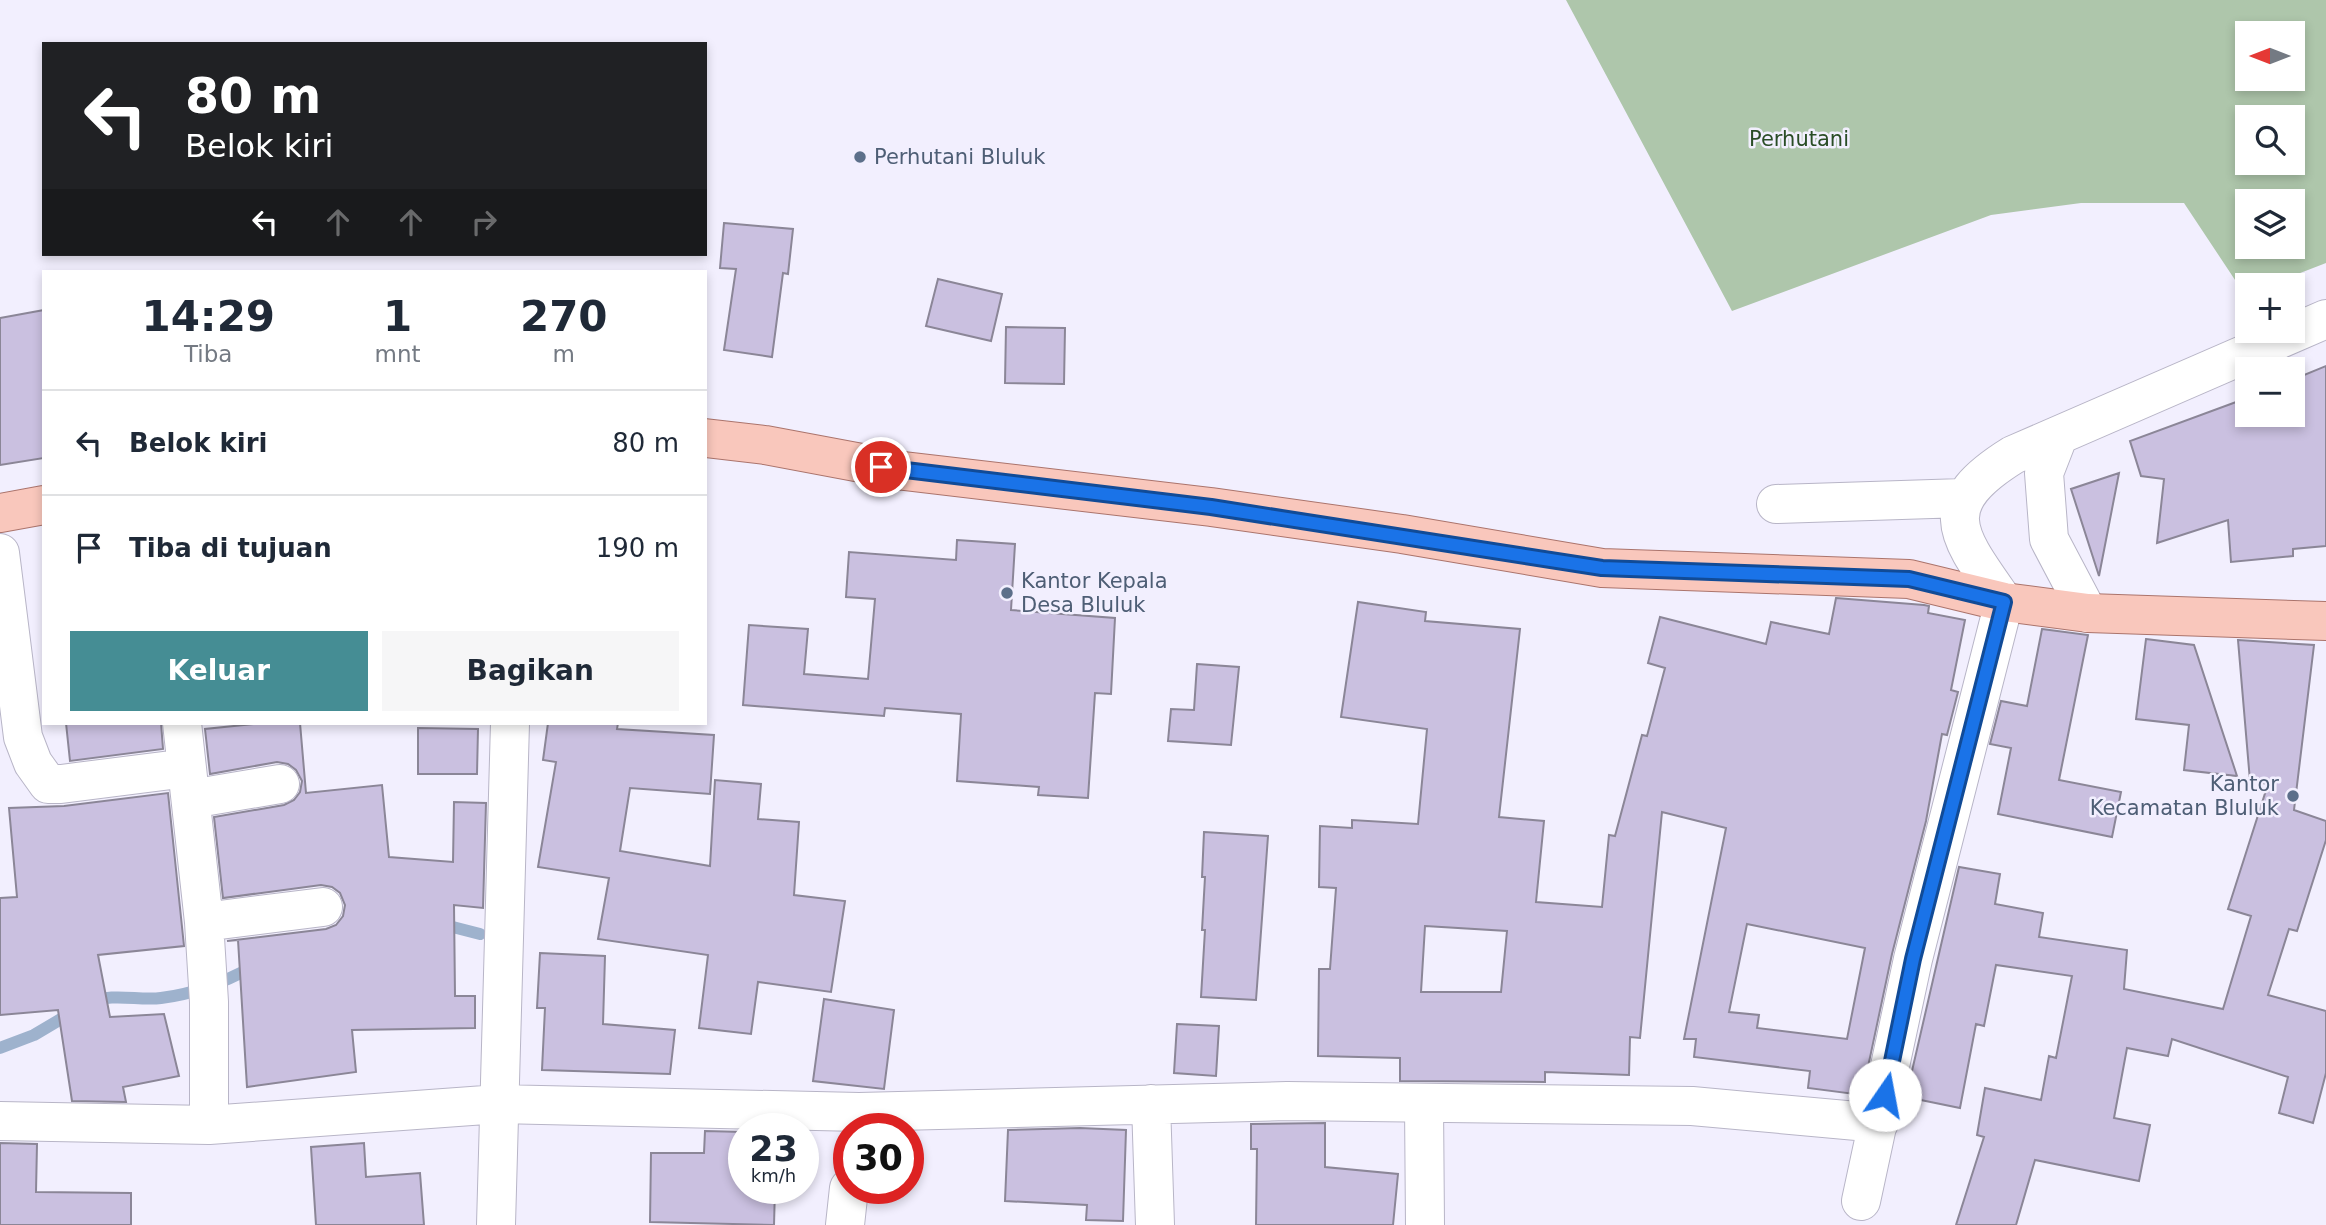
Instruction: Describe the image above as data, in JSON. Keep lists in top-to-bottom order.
{
  "parks": ["Perhutani"],
  "places": ["Perhutani Bluluk", "Kantor Kepala Desa Bluluk", "Kantor Kecamatan Bluluk"],
  "north": "left",
  "page": {
    "map_buttons": ["+", "−"],
    "turn": ["80 m", "Belok kiri"],
    "eta": [
      "14:29",
      "Tiba",
      "1",
      "mnt",
      "270",
      "m"
    ],
    "list": [
      {
        "name": "Belok kiri",
        "value": "80 m"
      },
      {
        "name": "Tiba di tujuan",
        "value": "190 m"
      }
    ],
    "buttons": ["Keluar", "Bagikan"],
    "speed": "23 km/h",
    "limit": "30"
  }
}
